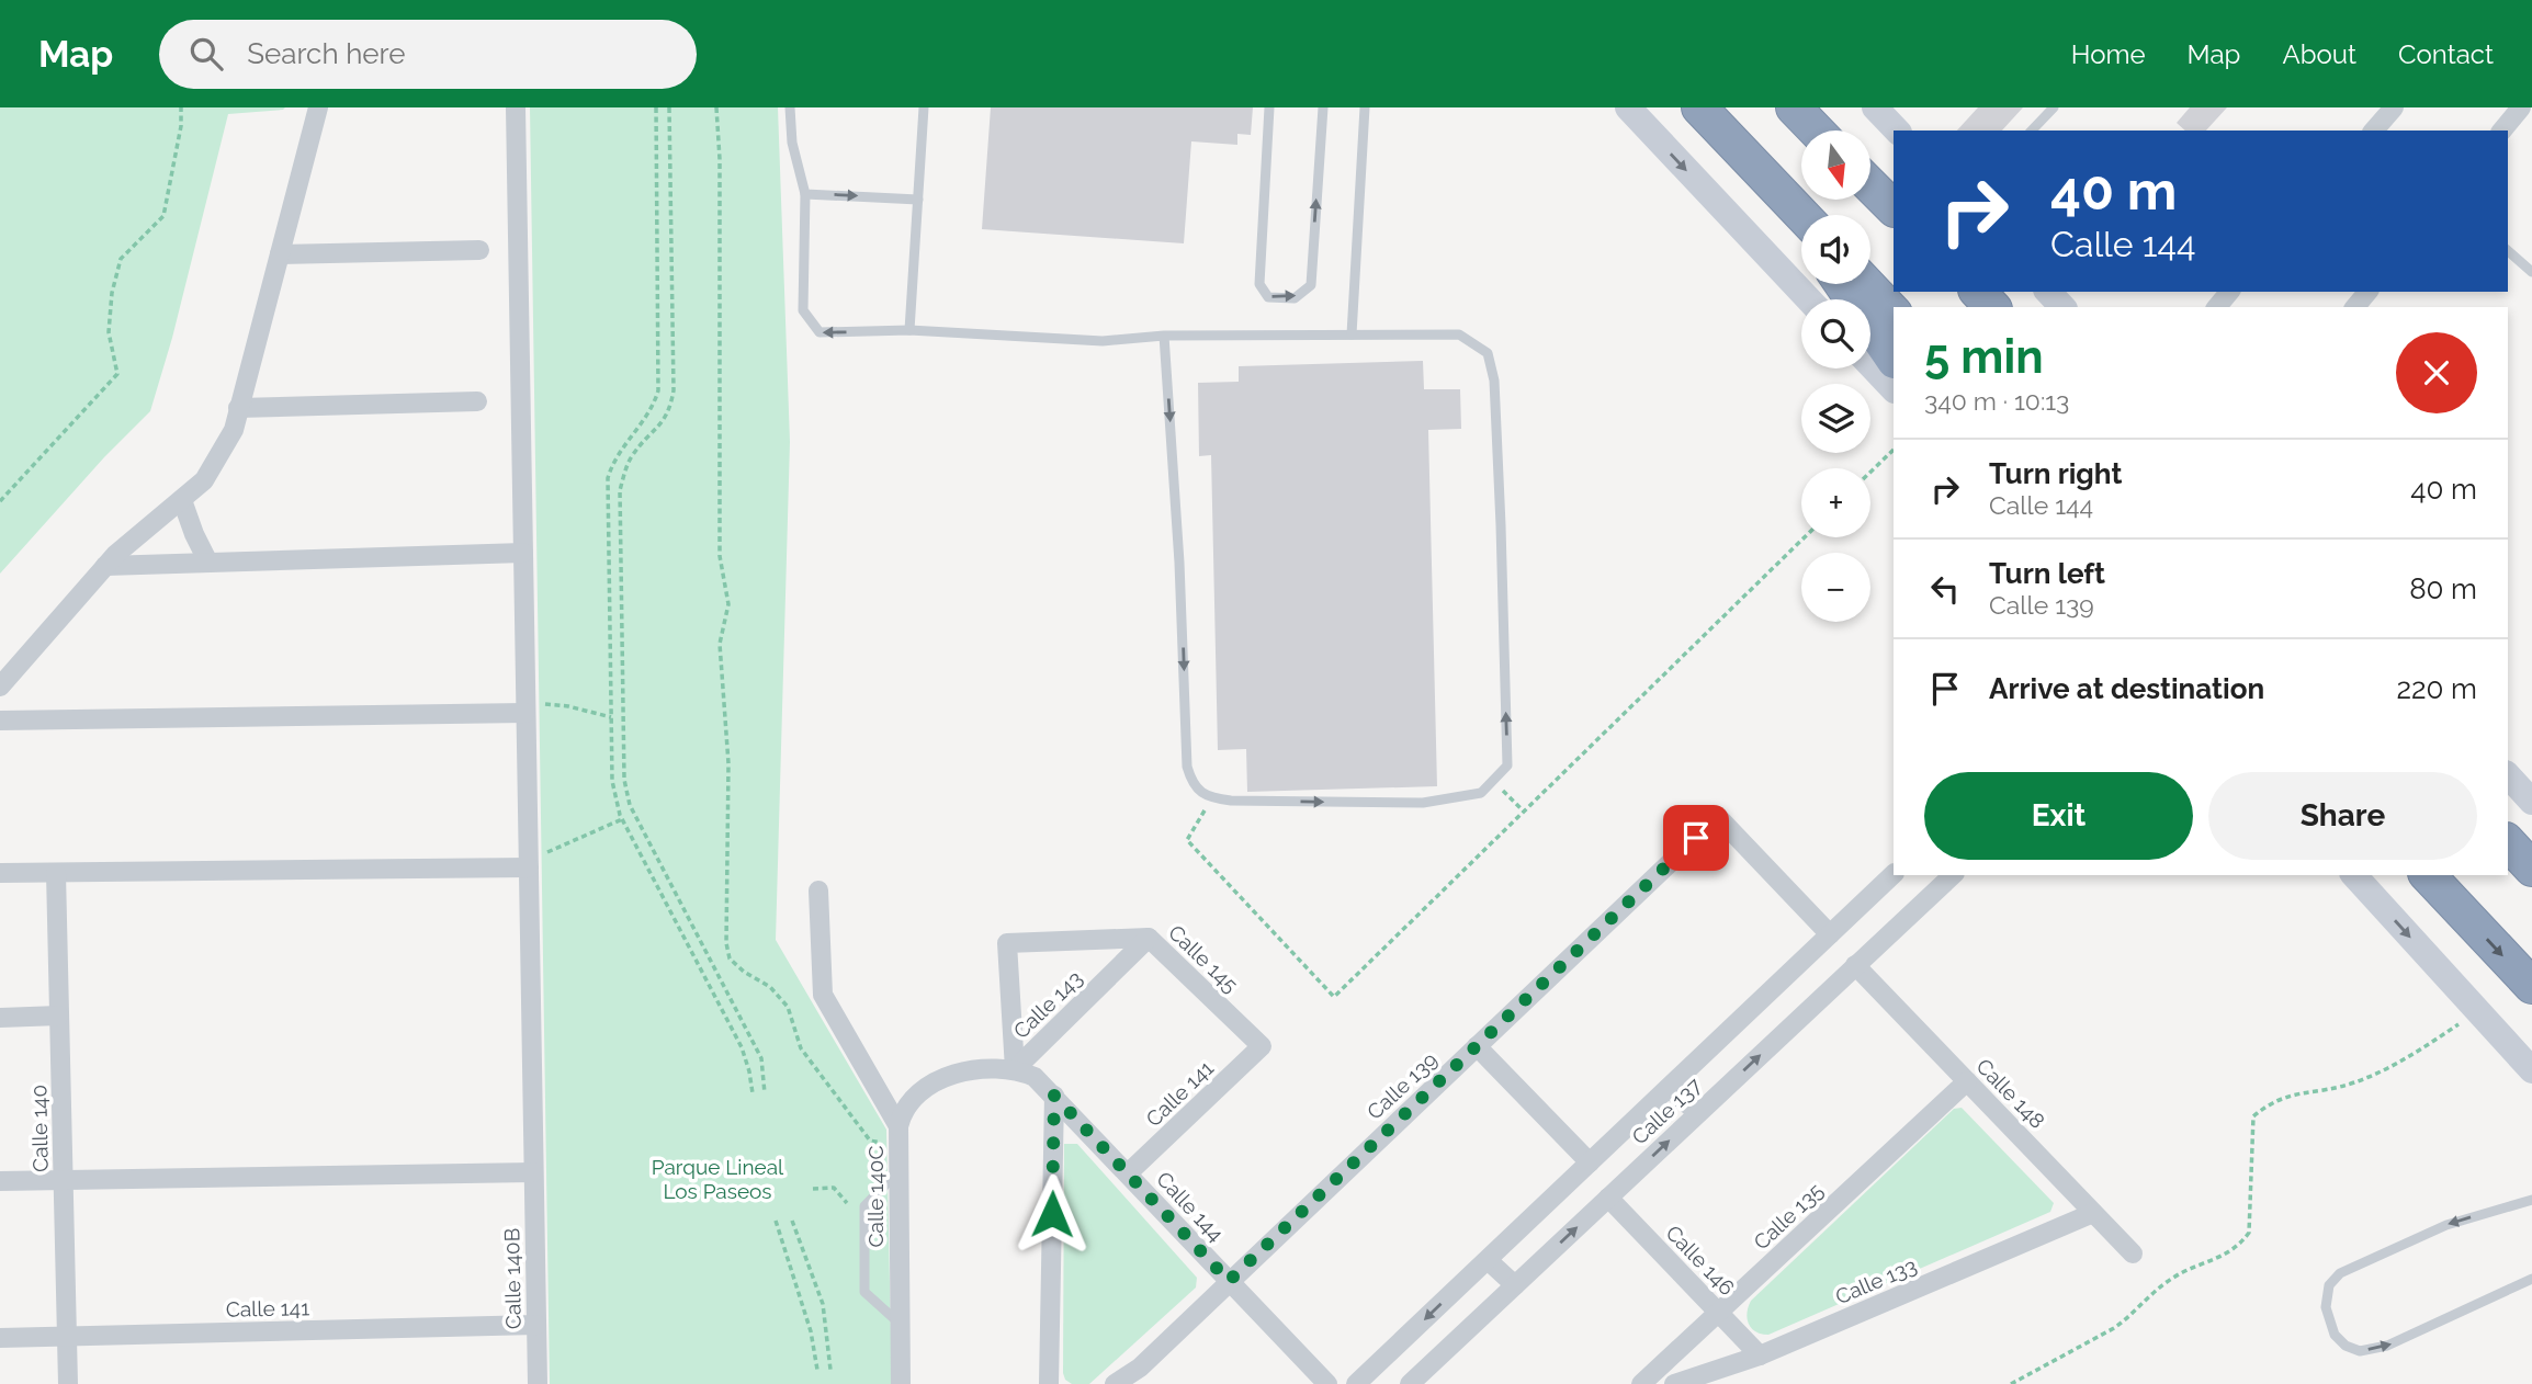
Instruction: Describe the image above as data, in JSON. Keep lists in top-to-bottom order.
{
  "streets": {
    "street": [
      "Calle 145",
      "Calle 143",
      "Calle 139",
      "Calle 141",
      "Calle 148",
      "Calle 137",
      "Calle 140",
      "Calle 140C",
      "Calle 144",
      "Calle 135",
      "Calle 146",
      "Calle 140B",
      "Calle 133"
    ]
  },
  "crossings": [
    ["Calle 145", "Calle 143"],
    ["Calle 145", "Calle 141"],
    ["Calle 145", "Calle 144"],
    ["Calle 143", "Calle 140C"],
    ["Calle 143", "Calle 144"],
    ["Calle 139", "Calle 137"],
    ["Calle 139", "Calle 144"],
    ["Calle 141", "Calle 140"],
    ["Calle 141", "Calle 144"],
    ["Calle 141", "Calle 140B"],
    ["Calle 148", "Calle 137"],
    ["Calle 148", "Calle 135"],
    ["Calle 148", "Calle 133"],
    ["Calle 137", "Calle 146"],
    ["Calle 135", "Calle 146"],
    ["Calle 146", "Calle 133"]
  ],
  "parks": ["Parque Lineal Los Paseos"],
  "north": "bottom",
  "page": {
    "header": "Map",
    "search": "Search here",
    "nav": [
      "Home",
      "Map",
      "About",
      "Contact"
    ],
    "map_buttons": ["+", "−"],
    "turn": ["40 m", "Calle 144"],
    "heading": ["5 min", "340 m · 10:13"],
    "list": [
      {
        "name": "Turn right",
        "note": "Calle 144",
        "value": "40 m"
      },
      {
        "name": "Turn left",
        "note": "Calle 139",
        "value": "80 m"
      },
      {
        "name": "Arrive at destination",
        "value": "220 m"
      }
    ],
    "buttons": ["Exit", "Share"]
  }
}
